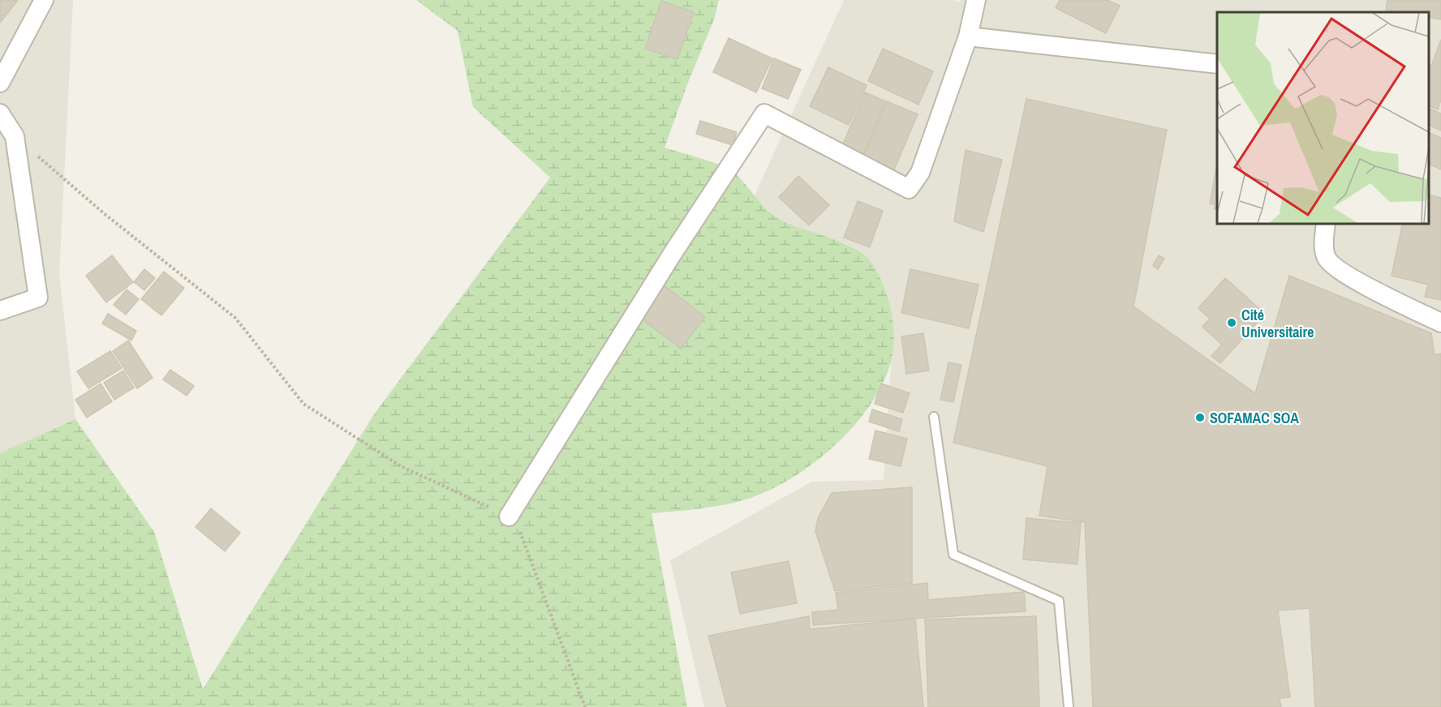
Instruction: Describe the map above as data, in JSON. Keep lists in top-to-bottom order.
{
  "places": ["Cité Universitaire", "SOFAMAC SOA"]
}
